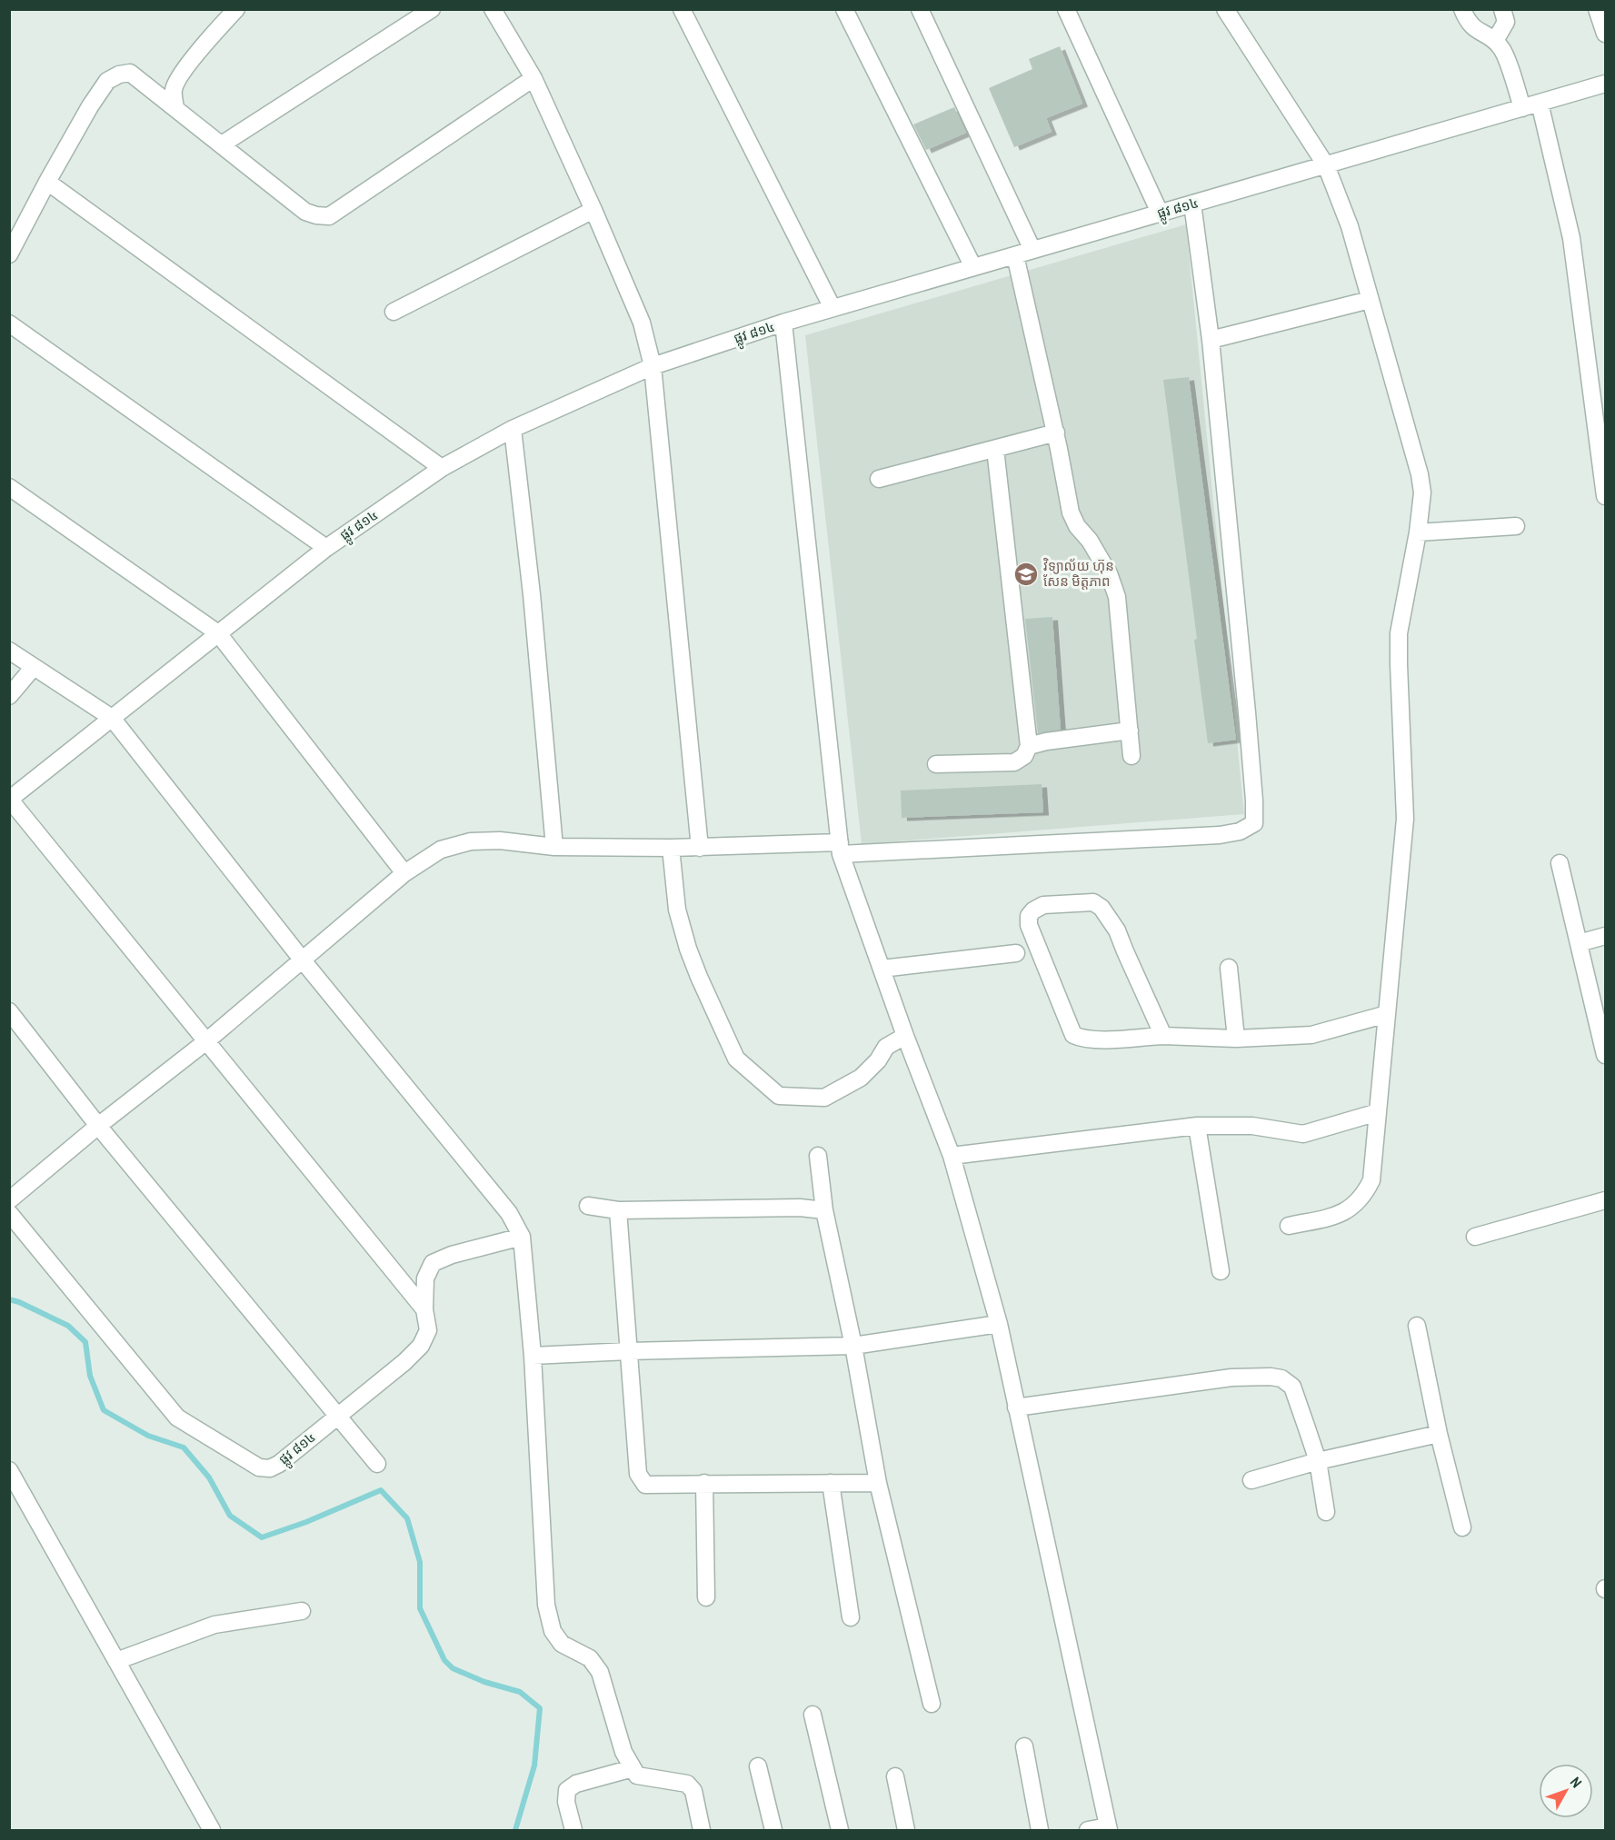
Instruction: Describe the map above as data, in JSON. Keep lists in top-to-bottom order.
{
  "streets": {
    "street": ["ផ្លូវ ៨១៤"]
  },
  "places": {
    "school or university": ["វិទ្យាល័យ ហ៊ុន សែន មិត្តភាព"]
  },
  "north": "top right"
}
